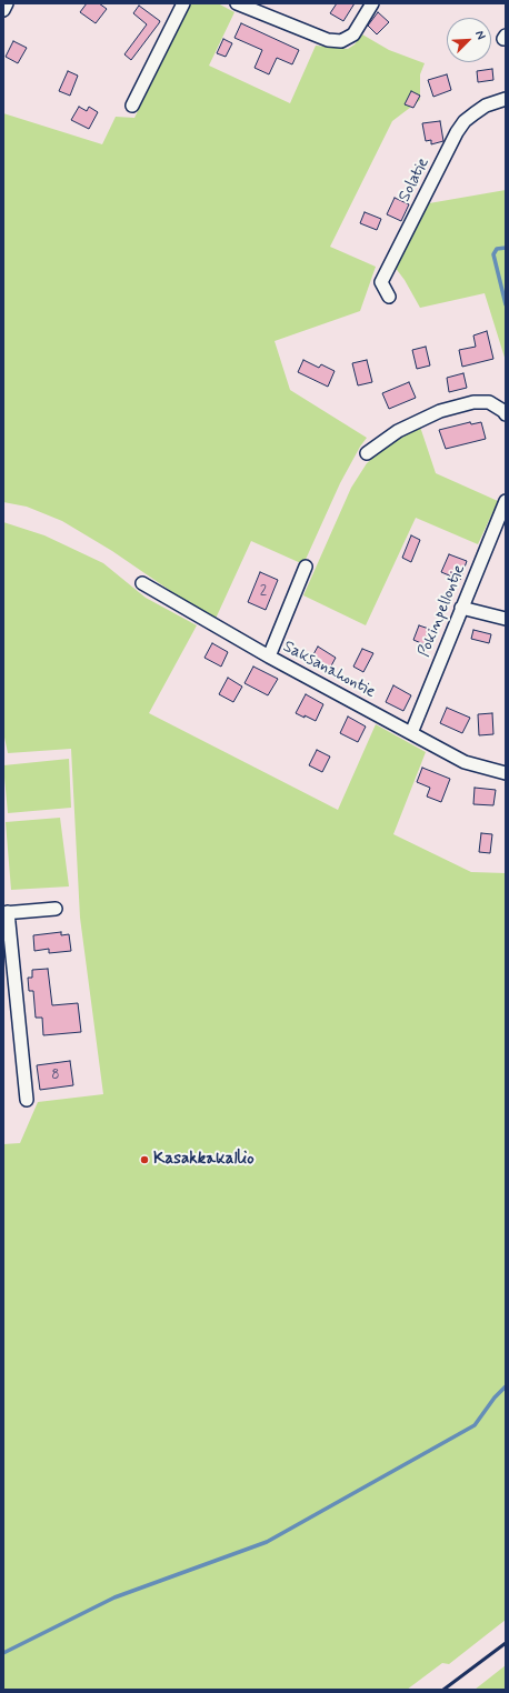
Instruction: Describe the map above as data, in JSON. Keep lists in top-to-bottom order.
{
  "streets": {
    "street": ["Solatie", "Pokinpellontie", "Saksanahontie"]
  },
  "crossings": [
    ["Pokinpellontie", "Saksanahontie"]
  ],
  "places": ["Kasakkakallio"],
  "house_numbers": ["2", "8"],
  "north": "top right"
}
